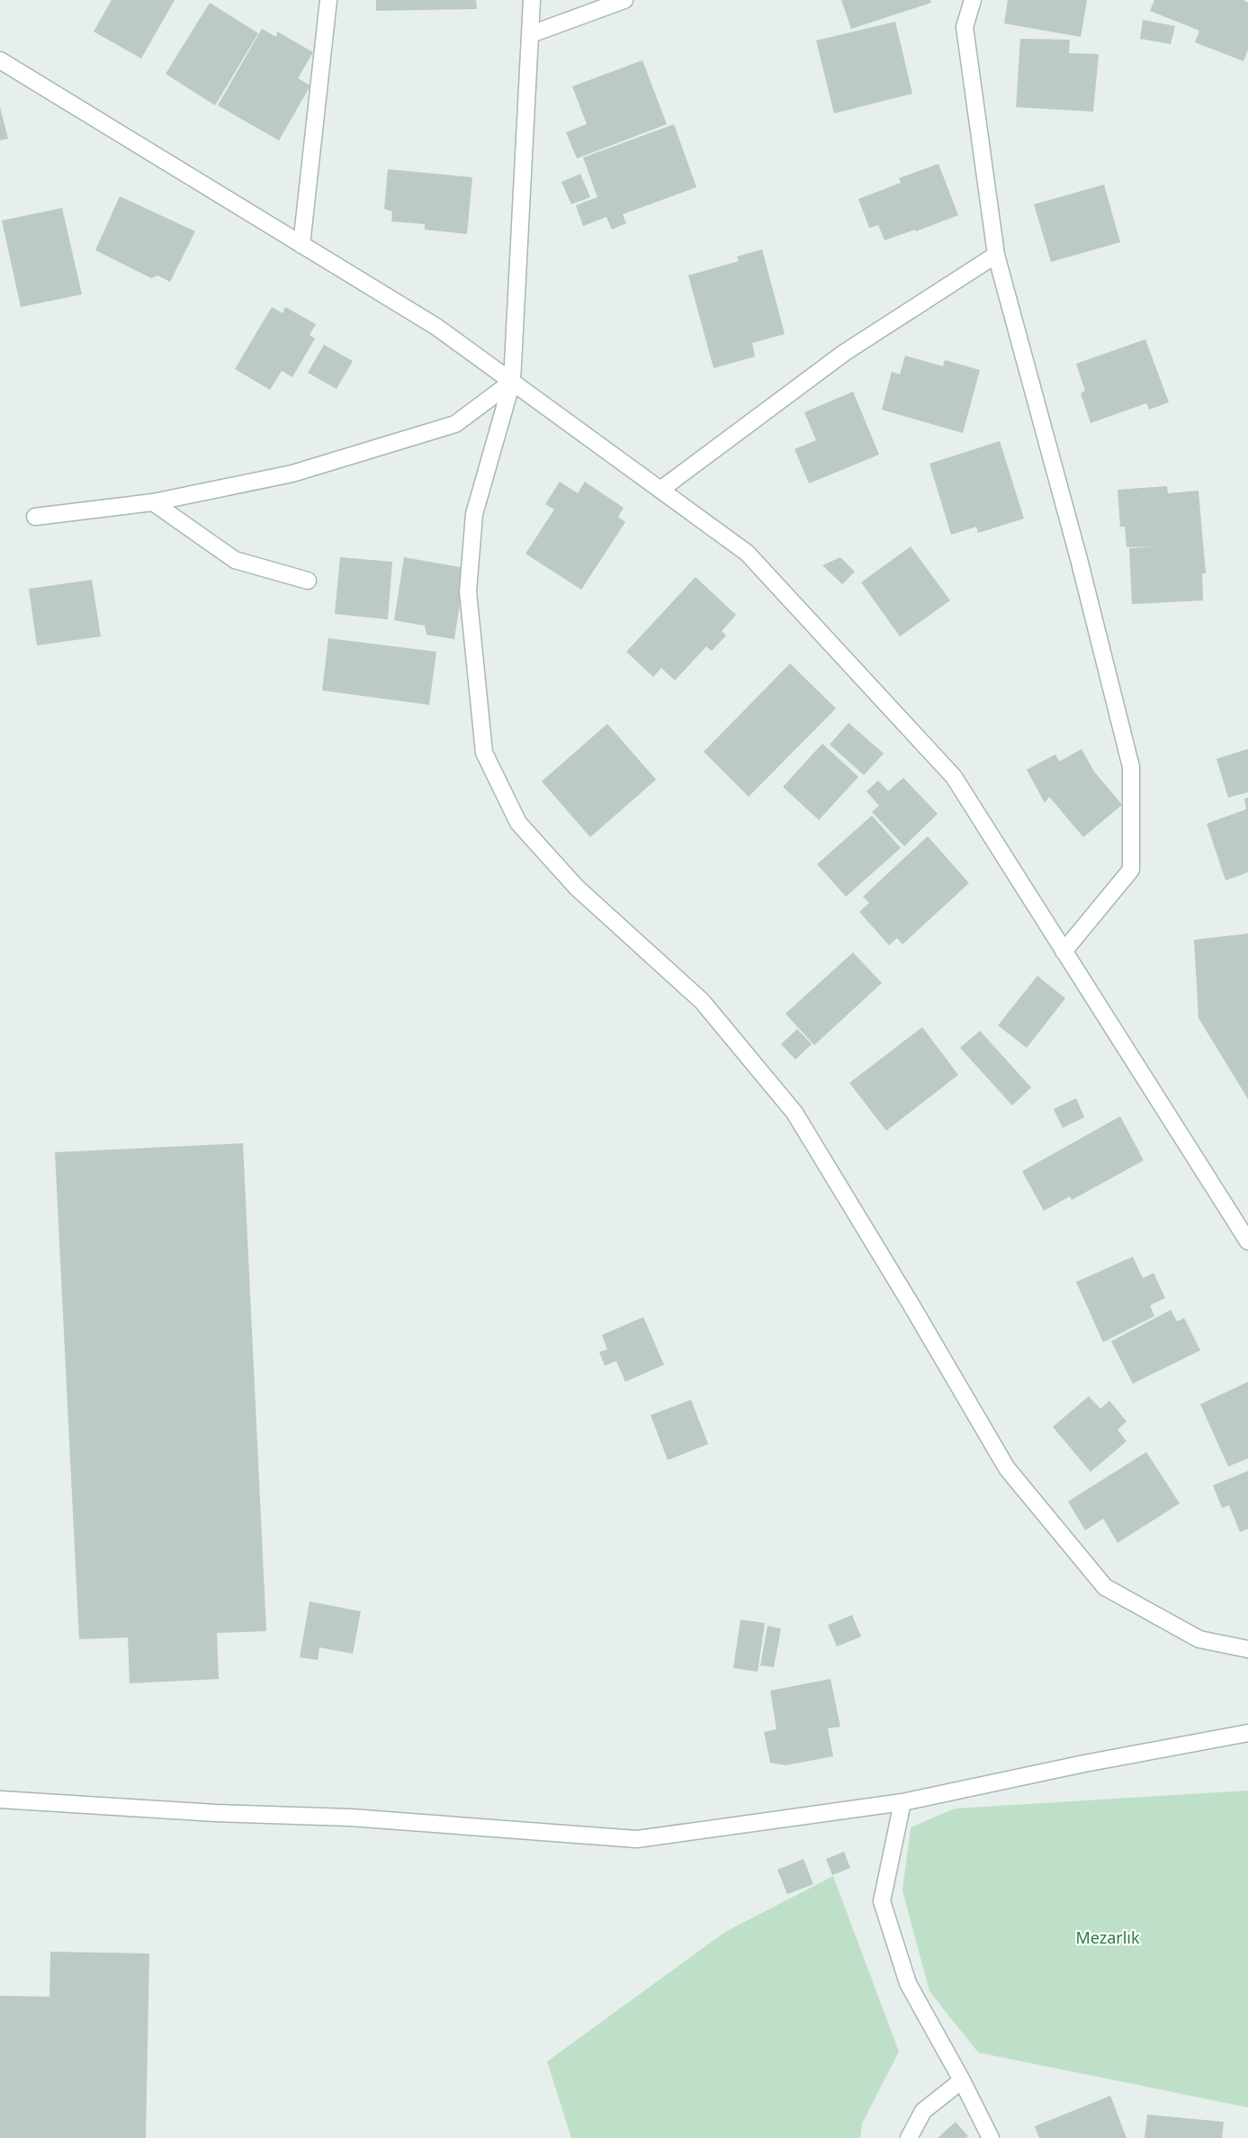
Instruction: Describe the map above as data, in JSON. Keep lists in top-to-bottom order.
{
  "parks": ["Mezarlık"]
}
